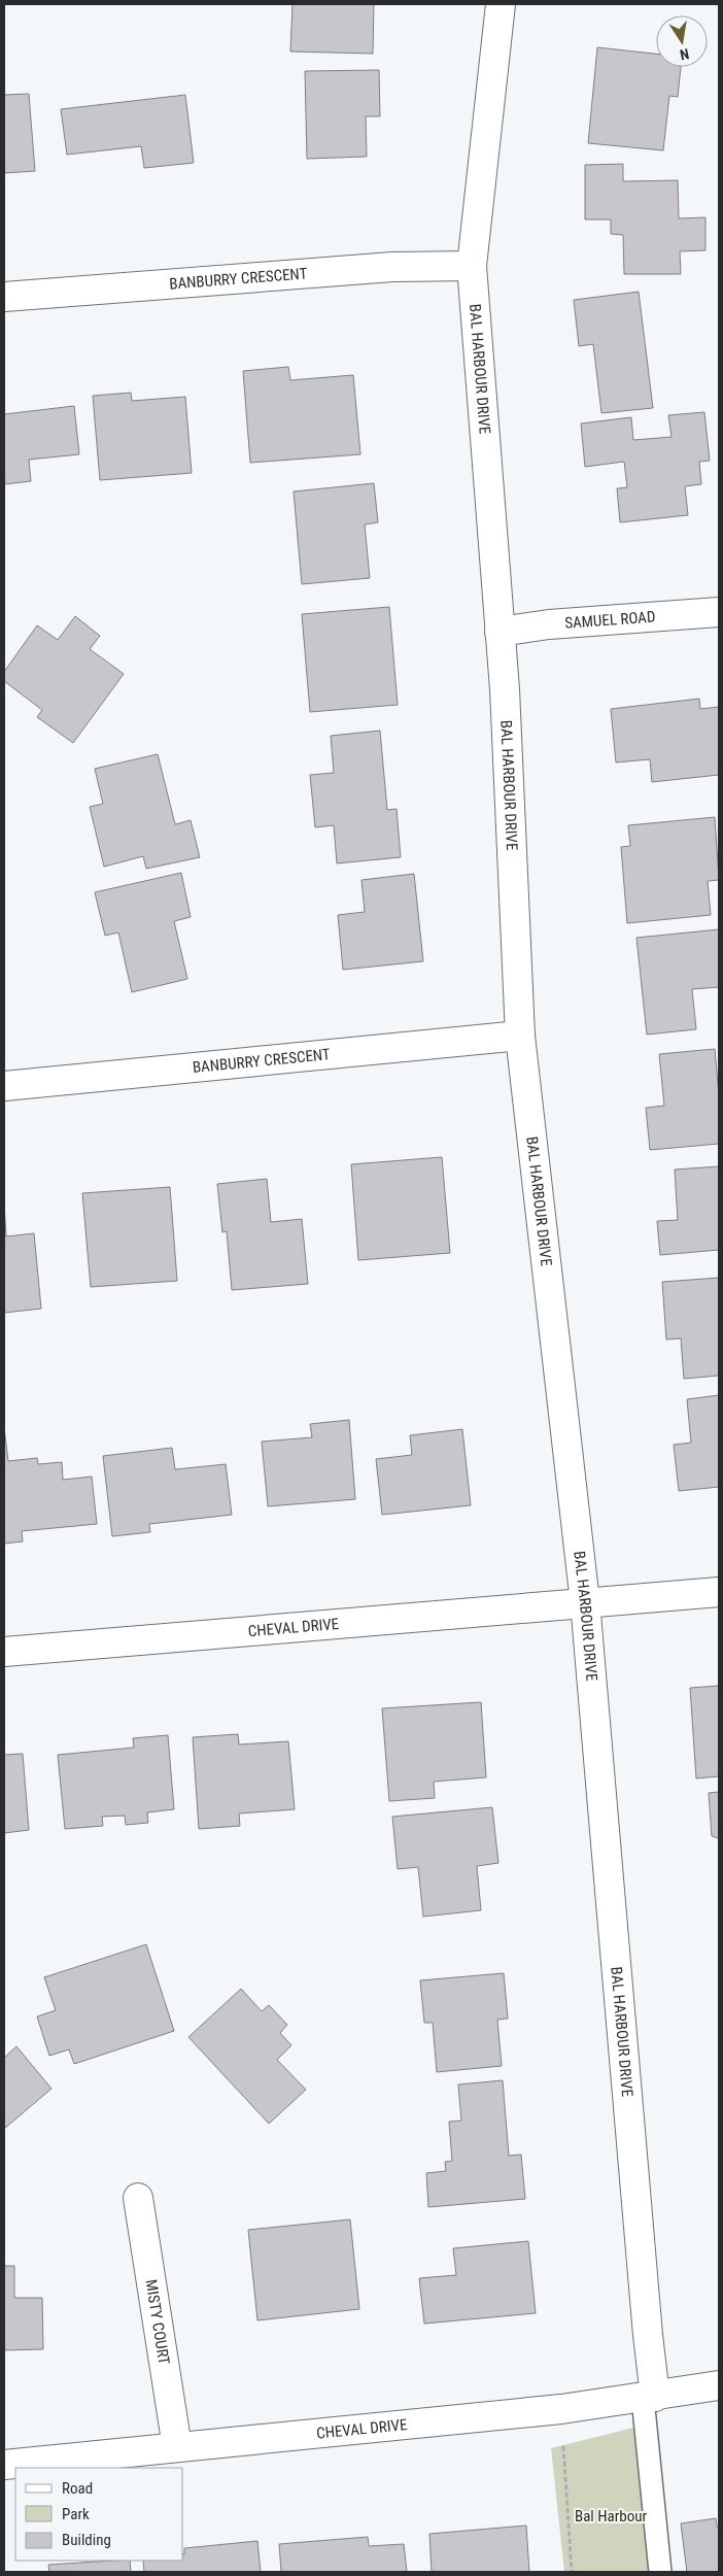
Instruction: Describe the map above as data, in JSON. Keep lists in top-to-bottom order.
{
  "streets": {
    "street": [
      "BANBURRY CRESCENT",
      "BAL HARBOUR DRIVE",
      "SAMUEL ROAD",
      "CHEVAL DRIVE",
      "MISTY COURT"
    ]
  },
  "crossings": [
    ["BANBURRY CRESCENT", "BAL HARBOUR DRIVE"],
    ["BAL HARBOUR DRIVE", "SAMUEL ROAD"],
    ["BAL HARBOUR DRIVE", "CHEVAL DRIVE"],
    ["CHEVAL DRIVE", "MISTY COURT"]
  ],
  "parks": ["Bal Harbour"],
  "legend": ["Road", "Park", "Building"],
  "north": "bottom"
}
